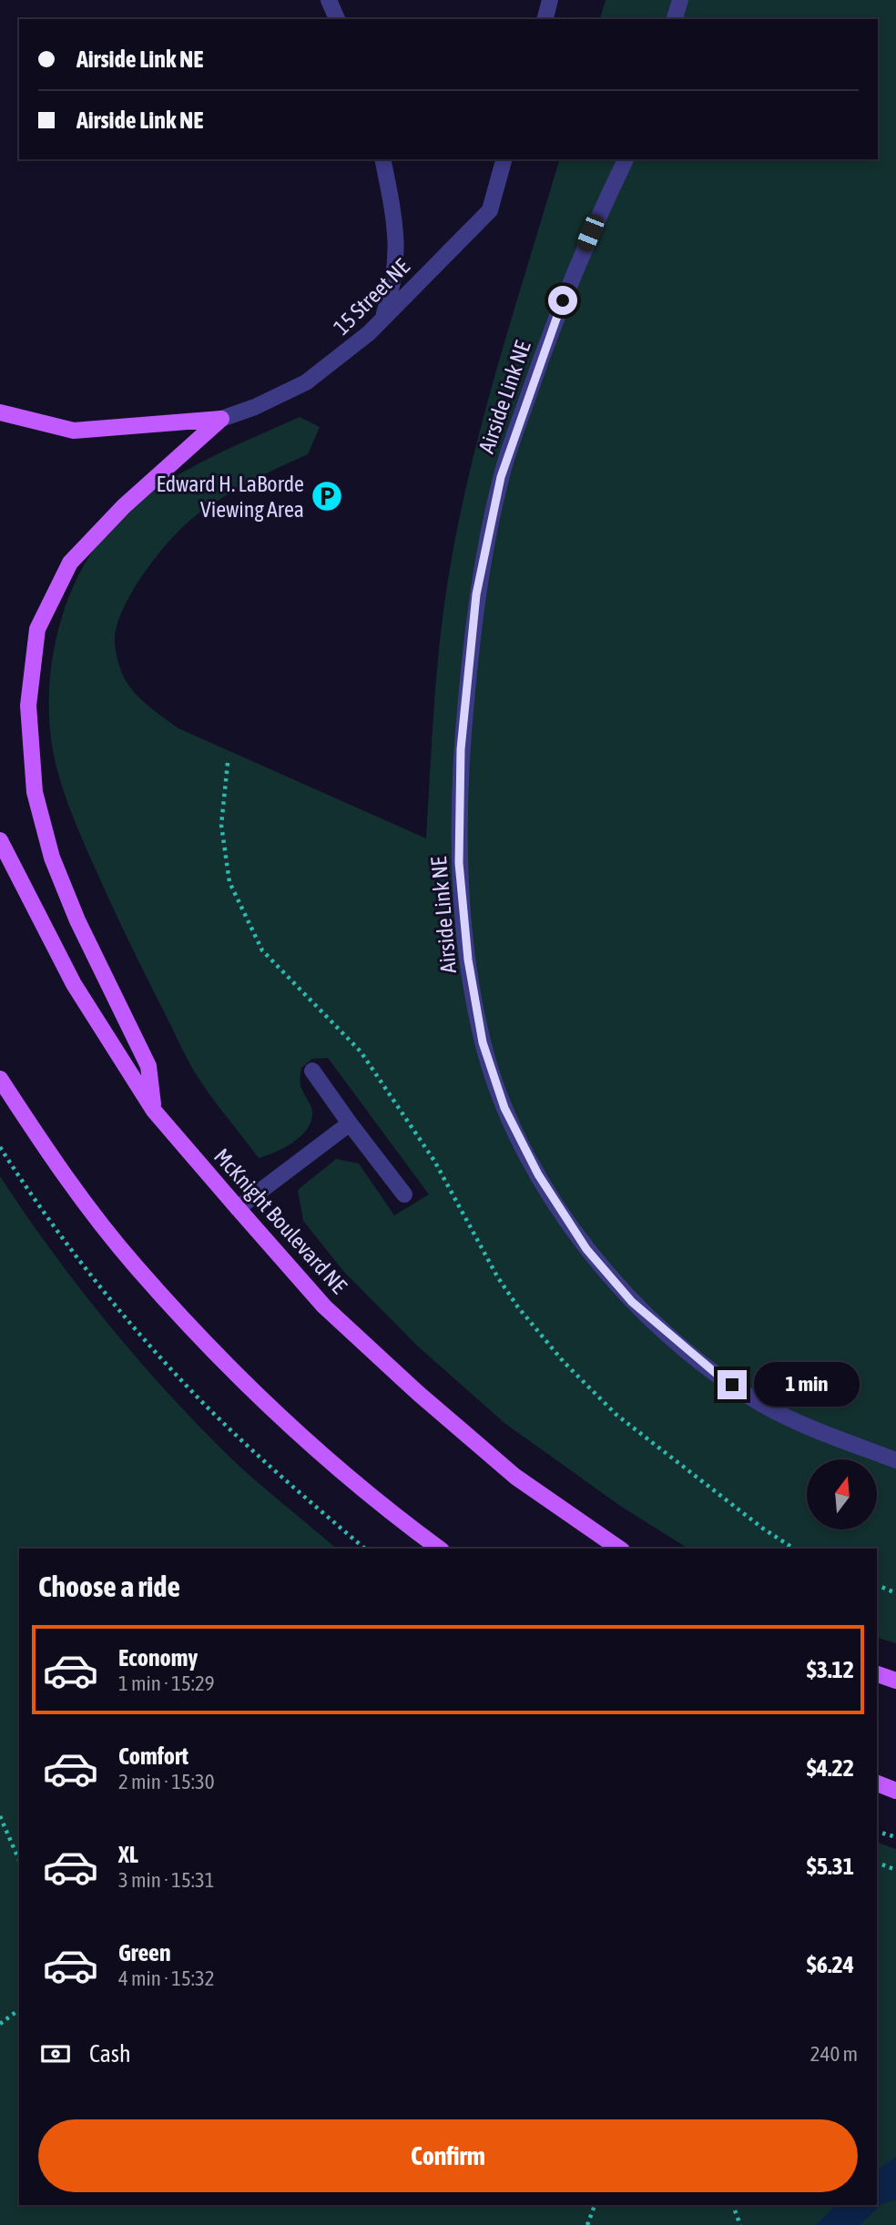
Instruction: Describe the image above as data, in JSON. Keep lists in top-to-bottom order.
{
  "streets": {
    "main road": ["McKnight Boulevard NE"],
    "street": ["15 Street NE", "Airside Link NE"]
  },
  "places": {
    "parking": ["Edward H. LaBorde Viewing Area"]
  },
  "north": "top",
  "page": {
    "banner": ["Airside Link NE", "Airside Link NE"],
    "bubble": "1 min",
    "heading": "Choose a ride",
    "list": [
      {
        "name": "Economy",
        "note": "1 min · 15:29",
        "value": "$3.12"
      },
      {
        "name": "Comfort",
        "note": "2 min · 15:30",
        "value": "$4.22"
      },
      {
        "name": "XL",
        "note": "3 min · 15:31",
        "value": "$5.31"
      },
      {
        "name": "Green",
        "note": "4 min · 15:32",
        "value": "$6.24"
      }
    ],
    "pay": ["Cash", "240 m"],
    "buttons": "Confirm"
  }
}
